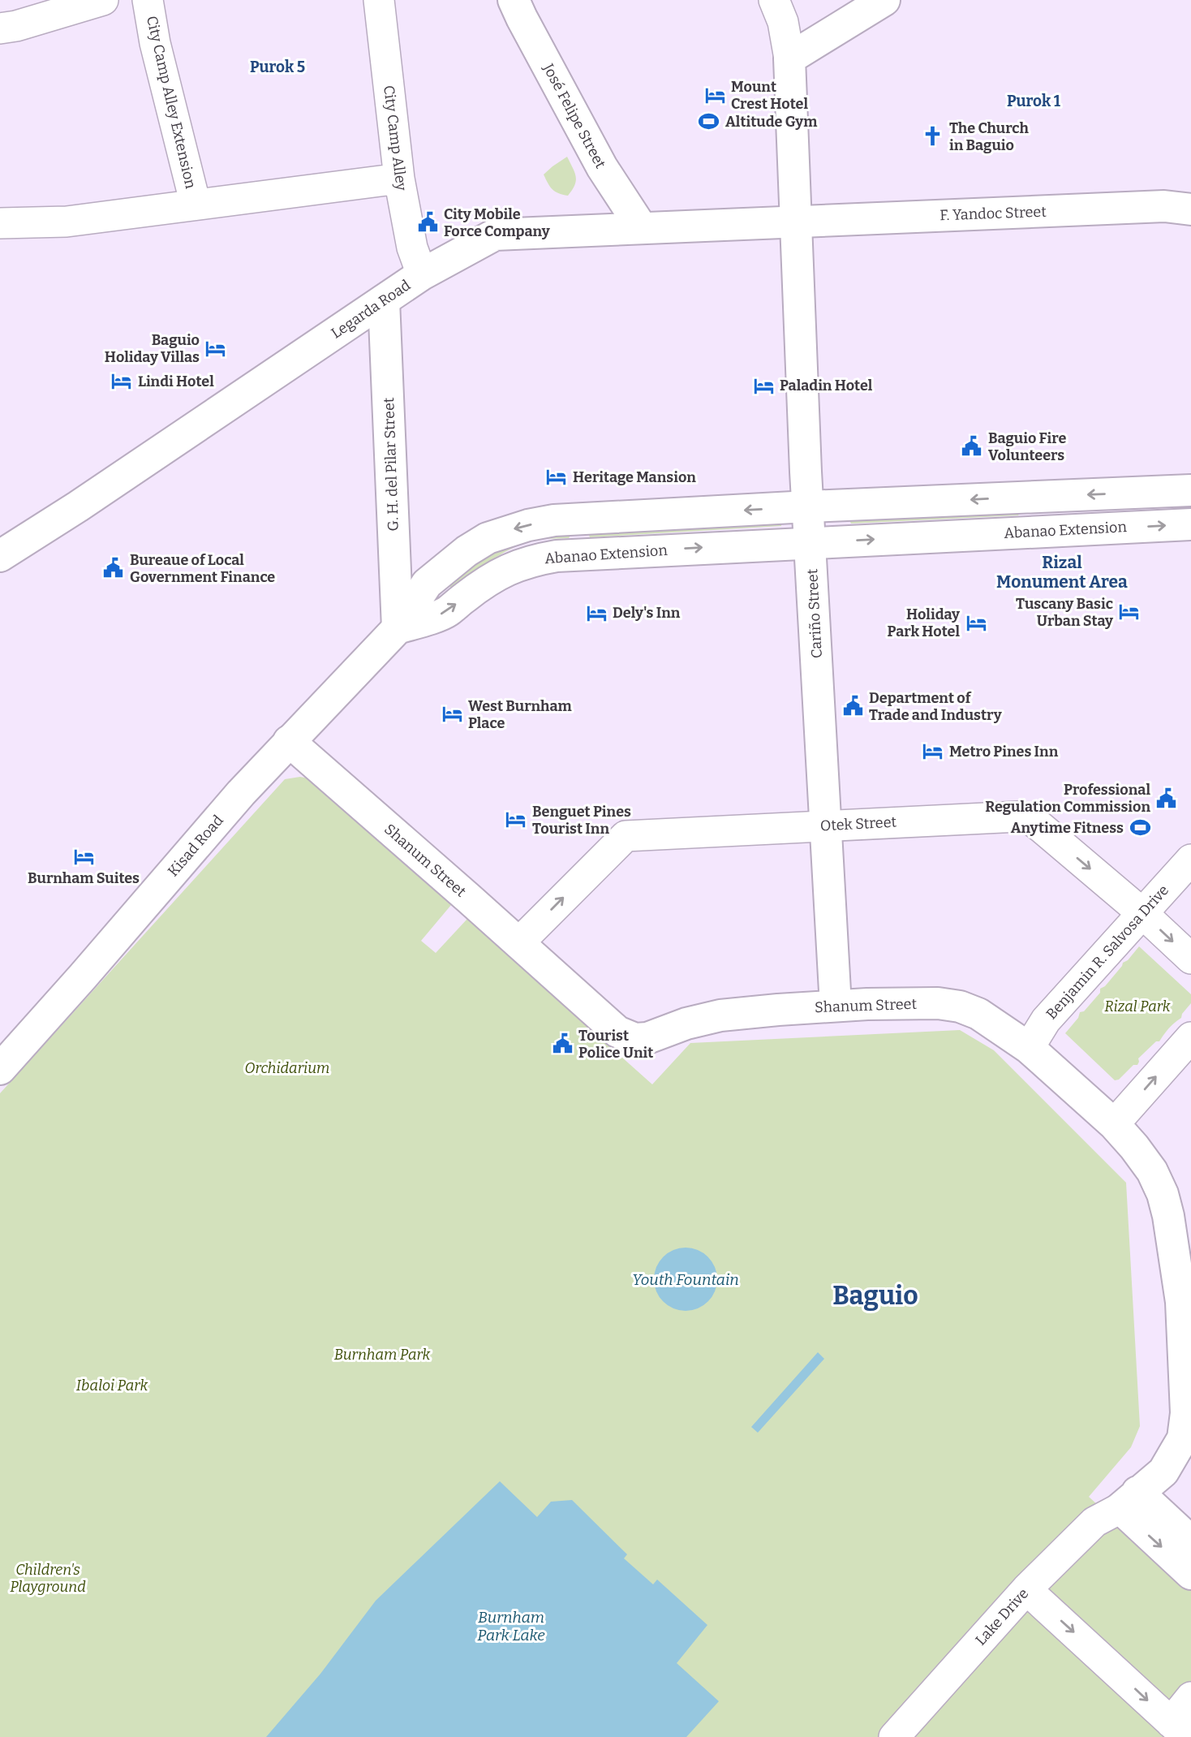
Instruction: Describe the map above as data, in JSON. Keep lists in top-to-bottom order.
{
  "streets": {
    "main road": [
      "José Felipe Street",
      "F. Yandoc Street",
      "Legarda Road",
      "G. H. del Pilar Street",
      "Abanao Extension",
      "Cariño Street",
      "Kisad Road",
      "Shanum Street"
    ],
    "street": [
      "City Camp Alley Extension",
      "City Camp Alley",
      "Otek Street",
      "Benjamin R. Salvosa Drive",
      "Lake Drive"
    ]
  },
  "crossings": [
    ["City Camp Alley Extension", "City Camp Alley"],
    ["José Felipe Street", "Legarda Road"],
    ["City Camp Alley", "Legarda Road"],
    ["F. Yandoc Street", "Legarda Road"],
    ["F. Yandoc Street", "Cariño Street"],
    ["Legarda Road", "G. H. del Pilar Street"],
    ["Legarda Road", "Cariño Street"],
    ["G. H. del Pilar Street", "Abanao Extension"],
    ["G. H. del Pilar Street", "Kisad Road"],
    ["Abanao Extension", "Cariño Street"],
    ["Abanao Extension", "Kisad Road"],
    ["Cariño Street", "Otek Street"],
    ["Cariño Street", "Shanum Street"],
    ["Otek Street", "Shanum Street"],
    ["Otek Street", "Benjamin R. Salvosa Drive"],
    ["Kisad Road", "Shanum Street"],
    ["Shanum Street", "Benjamin R. Salvosa Drive"],
    ["Shanum Street", "Lake Drive"]
  ],
  "one_way": ["Otek Street"],
  "districts": [
    "Purok 5",
    "Purok 1",
    "Rizal Monument Area",
    "Baguio"
  ],
  "water": ["Youth Fountain", "Burnham Park Lake"],
  "parks": [
    "Rizal Park",
    "Orchidarium",
    "Burnham Park",
    "Ibaloi Park",
    "Children's Playground"
  ],
  "places": {
    "hotel": [
      "Mount Crest Hotel",
      "Baguio Holiday Villas",
      "Lindi Hotel",
      "Paladin Hotel",
      "Heritage Mansion",
      "Tuscany Basic Urban Stay",
      "Dely's Inn",
      "Holiday Park Hotel",
      "West Burnham Place",
      "Metro Pines Inn",
      "Benguet Pines Tourist Inn",
      "Burnham Suites"
    ],
    "sports": ["Altitude Gym", "Anytime Fitness"],
    "church": ["The Church in Baguio"],
    "public building": [
      "City Mobile Force Company",
      "Baguio Fire Volunteers",
      "Bureaue of Local Government Finance",
      "Department of Trade and Industry",
      "Professional Regulation Commission",
      "Tourist Police Unit"
    ]
  }
}
